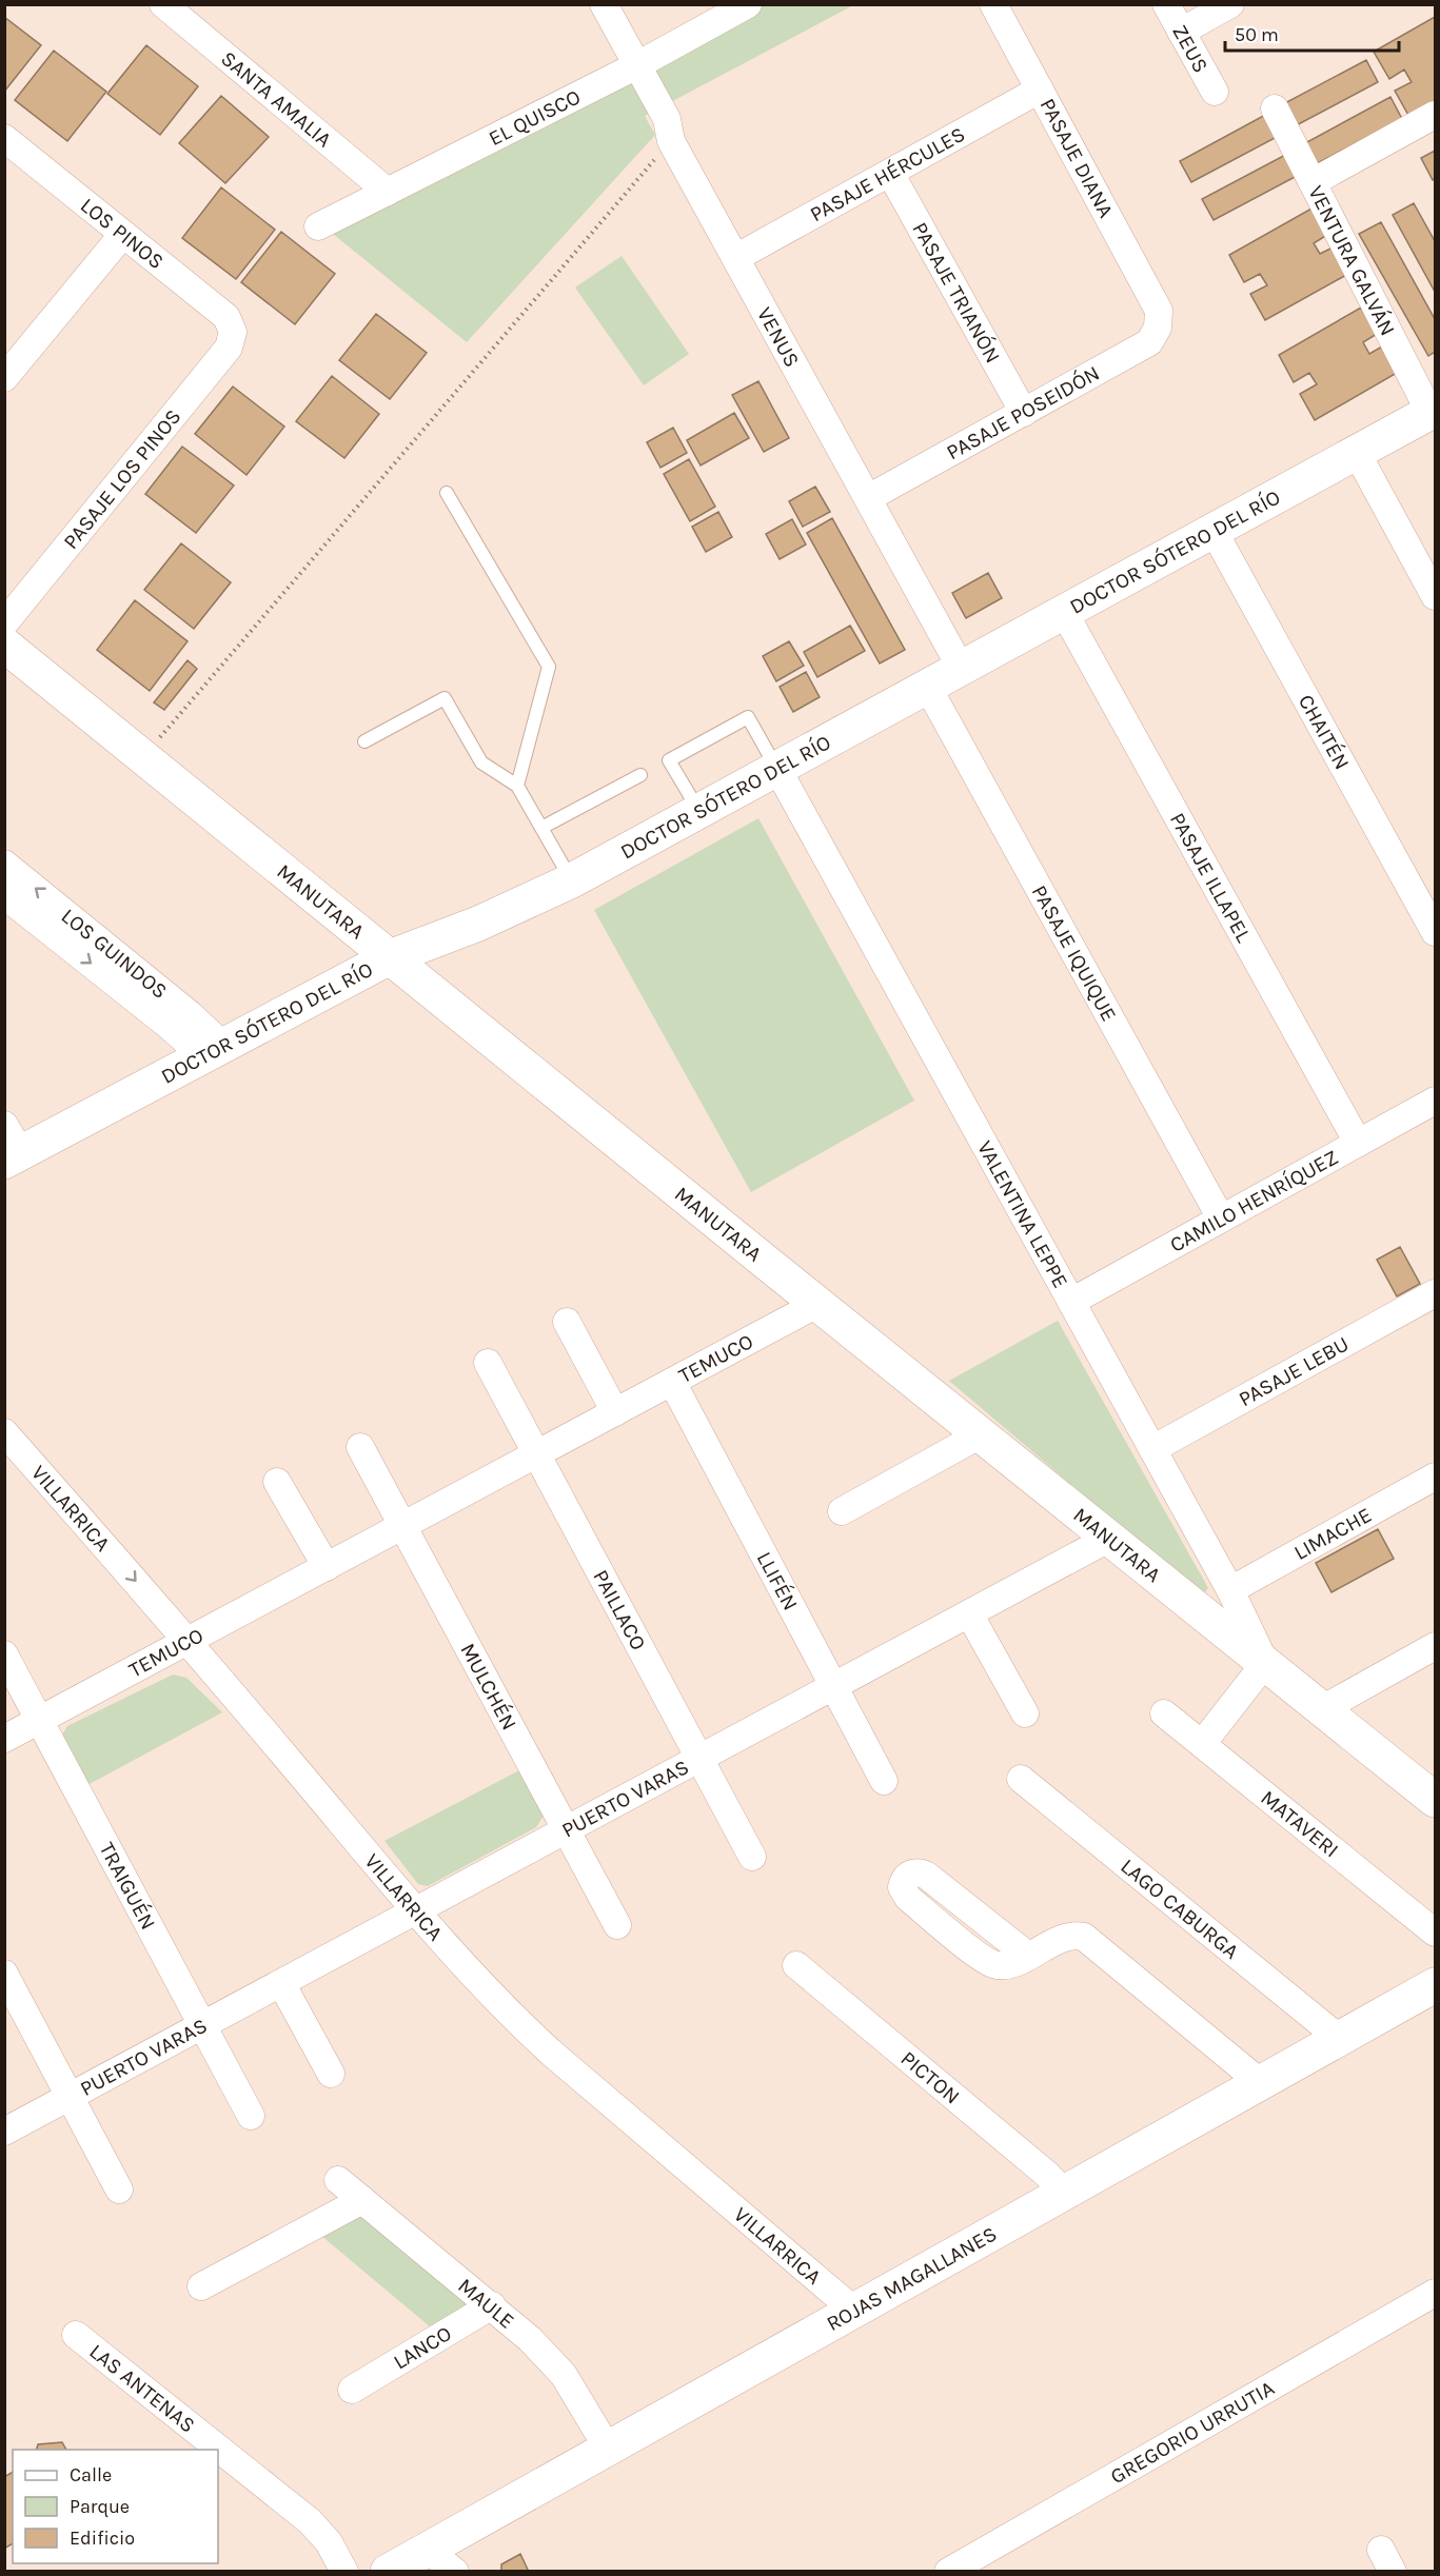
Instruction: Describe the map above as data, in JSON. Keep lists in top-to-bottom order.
{
  "streets": {
    "main road": ["DOCTOR SÓTERO DEL RÍO", "MANUTARA", "ROJAS MAGALLANES"],
    "street": [
      "ZEUS",
      "SANTA AMALIA",
      "EL QUISCO",
      "PASAJE DIANA",
      "PASAJE HÉRCULES",
      "LOS PINOS",
      "VENTURA GALVÁN",
      "PASAJE TRIANÓN",
      "VENUS",
      "PASAJE POSEIDÓN",
      "PASAJE LOS PINOS",
      "CHAITÉN",
      "PASAJE ILLAPEL",
      "PASAJE IQUIQUE",
      "LOS GUINDOS",
      "CAMILO HENRÍQUEZ",
      "VALENTINA LEPPE",
      "TEMUCO",
      "PASAJE LEBU",
      "VILLARRICA",
      "LIMACHE",
      "LLIFÉN",
      "PAILLACO",
      "MULCHÉN",
      "PUERTO VARAS",
      "MATAVERI",
      "TRAIGUÉN",
      "LAGO CABURGA",
      "PICTON",
      "MAULE",
      "LANCO",
      "LAS ANTENAS",
      "GREGORIO URRUTIA"
    ]
  },
  "crossings": [
    ["SANTA AMALIA", "EL QUISCO"],
    ["EL QUISCO", "VENUS"],
    ["PASAJE DIANA", "PASAJE HÉRCULES"],
    ["PASAJE DIANA", "PASAJE POSEIDÓN"],
    ["PASAJE HÉRCULES", "PASAJE TRIANÓN"],
    ["PASAJE HÉRCULES", "VENUS"],
    ["LOS PINOS", "PASAJE LOS PINOS"],
    ["VENTURA GALVÁN", "DOCTOR SÓTERO DEL RÍO"],
    ["PASAJE TRIANÓN", "PASAJE POSEIDÓN"],
    ["VENUS", "PASAJE POSEIDÓN"],
    ["VENUS", "DOCTOR SÓTERO DEL RÍO"],
    ["DOCTOR SÓTERO DEL RÍO", "CHAITÉN"],
    ["DOCTOR SÓTERO DEL RÍO", "PASAJE ILLAPEL"],
    ["DOCTOR SÓTERO DEL RÍO", "MANUTARA"],
    ["DOCTOR SÓTERO DEL RÍO", "PASAJE IQUIQUE"],
    ["DOCTOR SÓTERO DEL RÍO", "LOS GUINDOS"],
    ["DOCTOR SÓTERO DEL RÍO", "VALENTINA LEPPE"],
    ["PASAJE ILLAPEL", "CAMILO HENRÍQUEZ"],
    ["MANUTARA", "VALENTINA LEPPE"],
    ["MANUTARA", "TEMUCO"],
    ["MANUTARA", "PUERTO VARAS"],
    ["PASAJE IQUIQUE", "CAMILO HENRÍQUEZ"],
    ["CAMILO HENRÍQUEZ", "VALENTINA LEPPE"],
    ["VALENTINA LEPPE", "PASAJE LEBU"],
    ["VALENTINA LEPPE", "LIMACHE"],
    ["TEMUCO", "VILLARRICA"],
    ["TEMUCO", "LLIFÉN"],
    ["TEMUCO", "PAILLACO"],
    ["TEMUCO", "MULCHÉN"],
    ["TEMUCO", "TRAIGUÉN"],
    ["VILLARRICA", "PUERTO VARAS"],
    ["VILLARRICA", "ROJAS MAGALLANES"],
    ["LLIFÉN", "PUERTO VARAS"],
    ["PAILLACO", "PUERTO VARAS"],
    ["MULCHÉN", "PUERTO VARAS"],
    ["PUERTO VARAS", "TRAIGUÉN"],
    ["LAGO CABURGA", "ROJAS MAGALLANES"],
    ["PICTON", "ROJAS MAGALLANES"],
    ["ROJAS MAGALLANES", "MAULE"],
    ["MAULE", "LANCO"]
  ],
  "legend": ["Calle", "Parque", "Edificio"],
  "scale_bar": "50 m"
}
